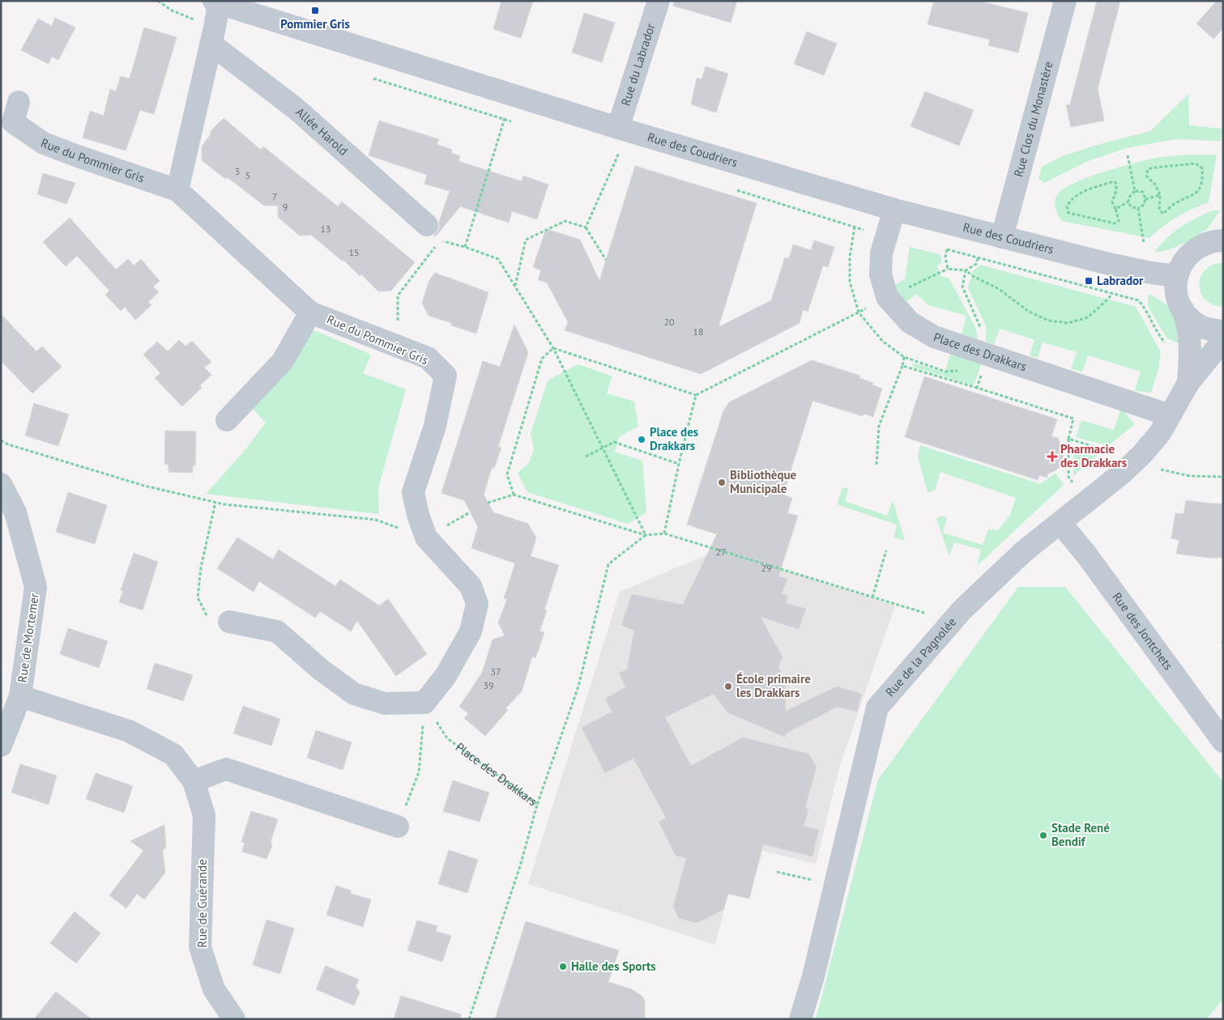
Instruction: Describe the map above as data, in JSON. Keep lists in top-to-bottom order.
{
  "streets": {
    "street": [
      "Rue du Labrador",
      "Rue Clos du Monastère",
      "Allée Harold",
      "Rue des Coudriers",
      "Rue du Pommier Gris",
      "Place des Drakkars",
      "Rue des Jontchets",
      "Rue de Mortemer",
      "Rue de la Pagnolée",
      "Rue de Guérande"
    ]
  },
  "crossings": [
    ["Rue du Labrador", "Rue des Coudriers"],
    ["Rue Clos du Monastère", "Rue des Coudriers"],
    ["Rue des Coudriers", "Place des Drakkars"],
    ["Rue du Pommier Gris", "Place des Drakkars"],
    ["Place des Drakkars", "Rue de la Pagnolée"],
    ["Rue des Jontchets", "Rue de la Pagnolée"],
    ["Rue de Mortemer", "Rue de Guérande"]
  ],
  "places": {
    "transit": ["Pommier Gris", "Labrador"],
    "other": [
      "Place des Drakkars",
      "Bibliothèque Municipale",
      "École primaire les Drakkars",
      "Stade René Bendif",
      "Halle des Sports"
    ],
    "health": ["Pharmacie des Drakkars"]
  },
  "house_numbers": [
    "3",
    "5",
    "7",
    "9",
    "13",
    "15",
    "20",
    "18",
    "27",
    "29",
    "37",
    "39"
  ]
}
